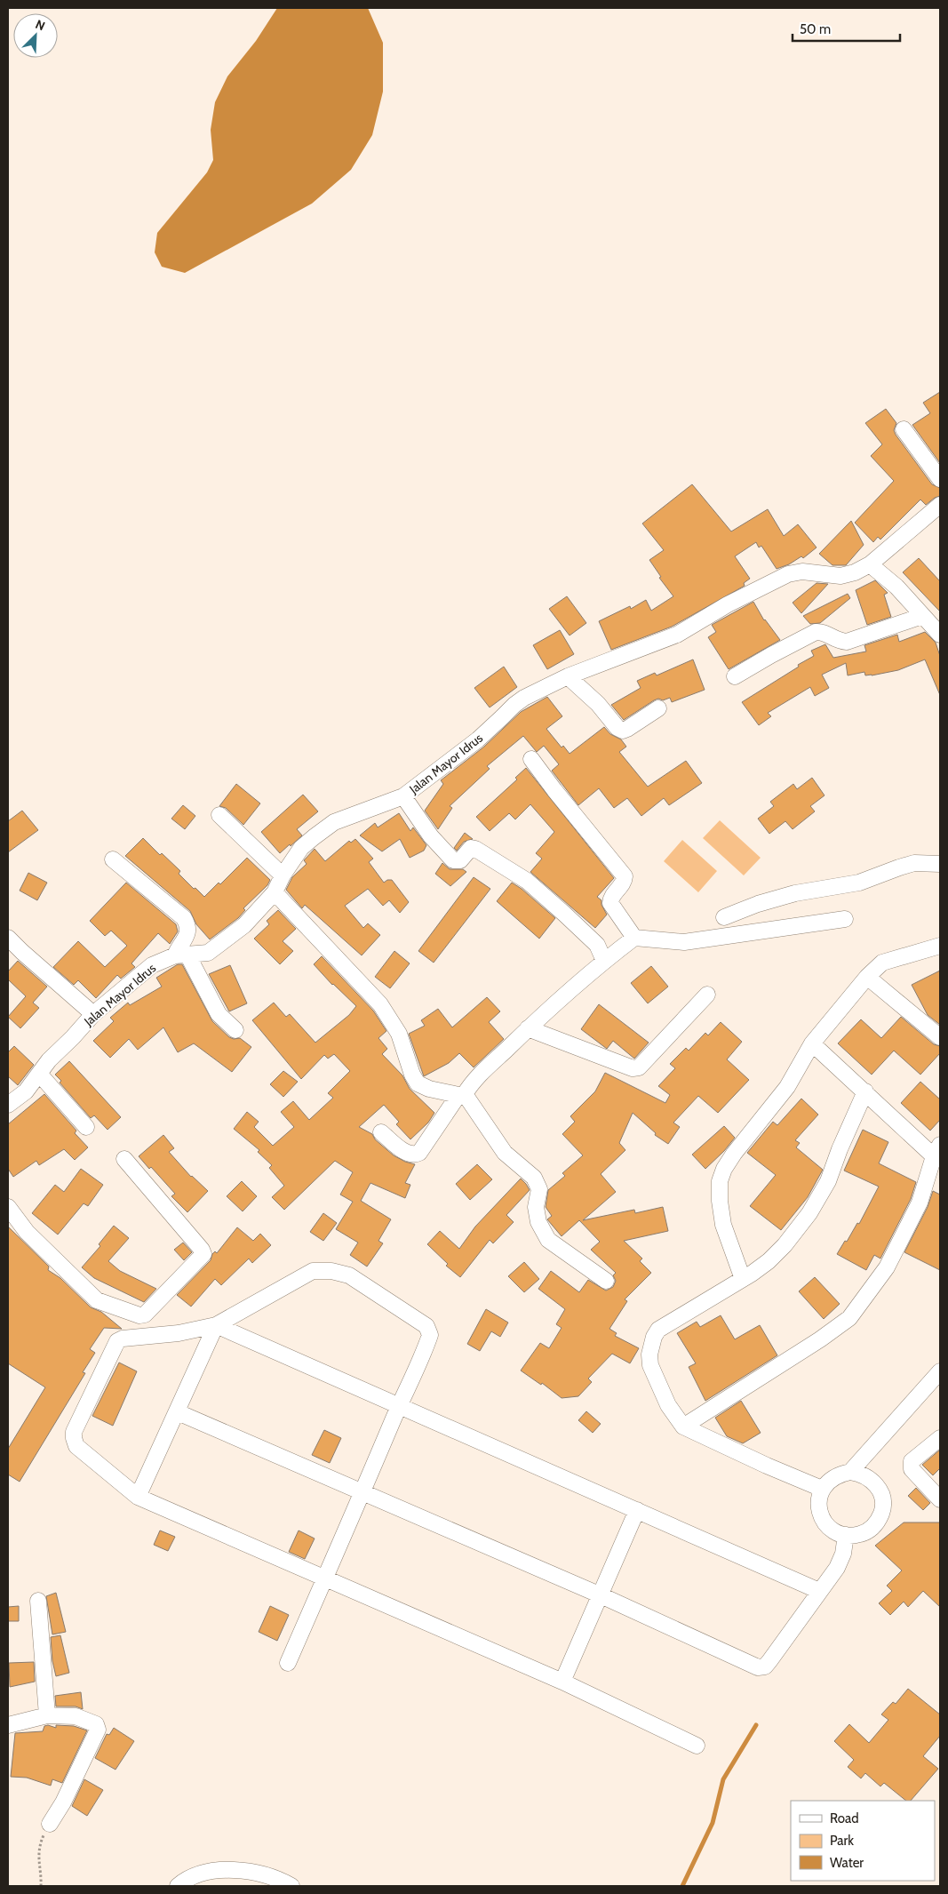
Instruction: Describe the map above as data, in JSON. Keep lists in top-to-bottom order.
{
  "streets": {
    "street": ["Jalan Mayor Idrus"]
  },
  "legend": ["Road", "Park", "Water"],
  "scale_bar": "50 m",
  "north": "top right"
}
